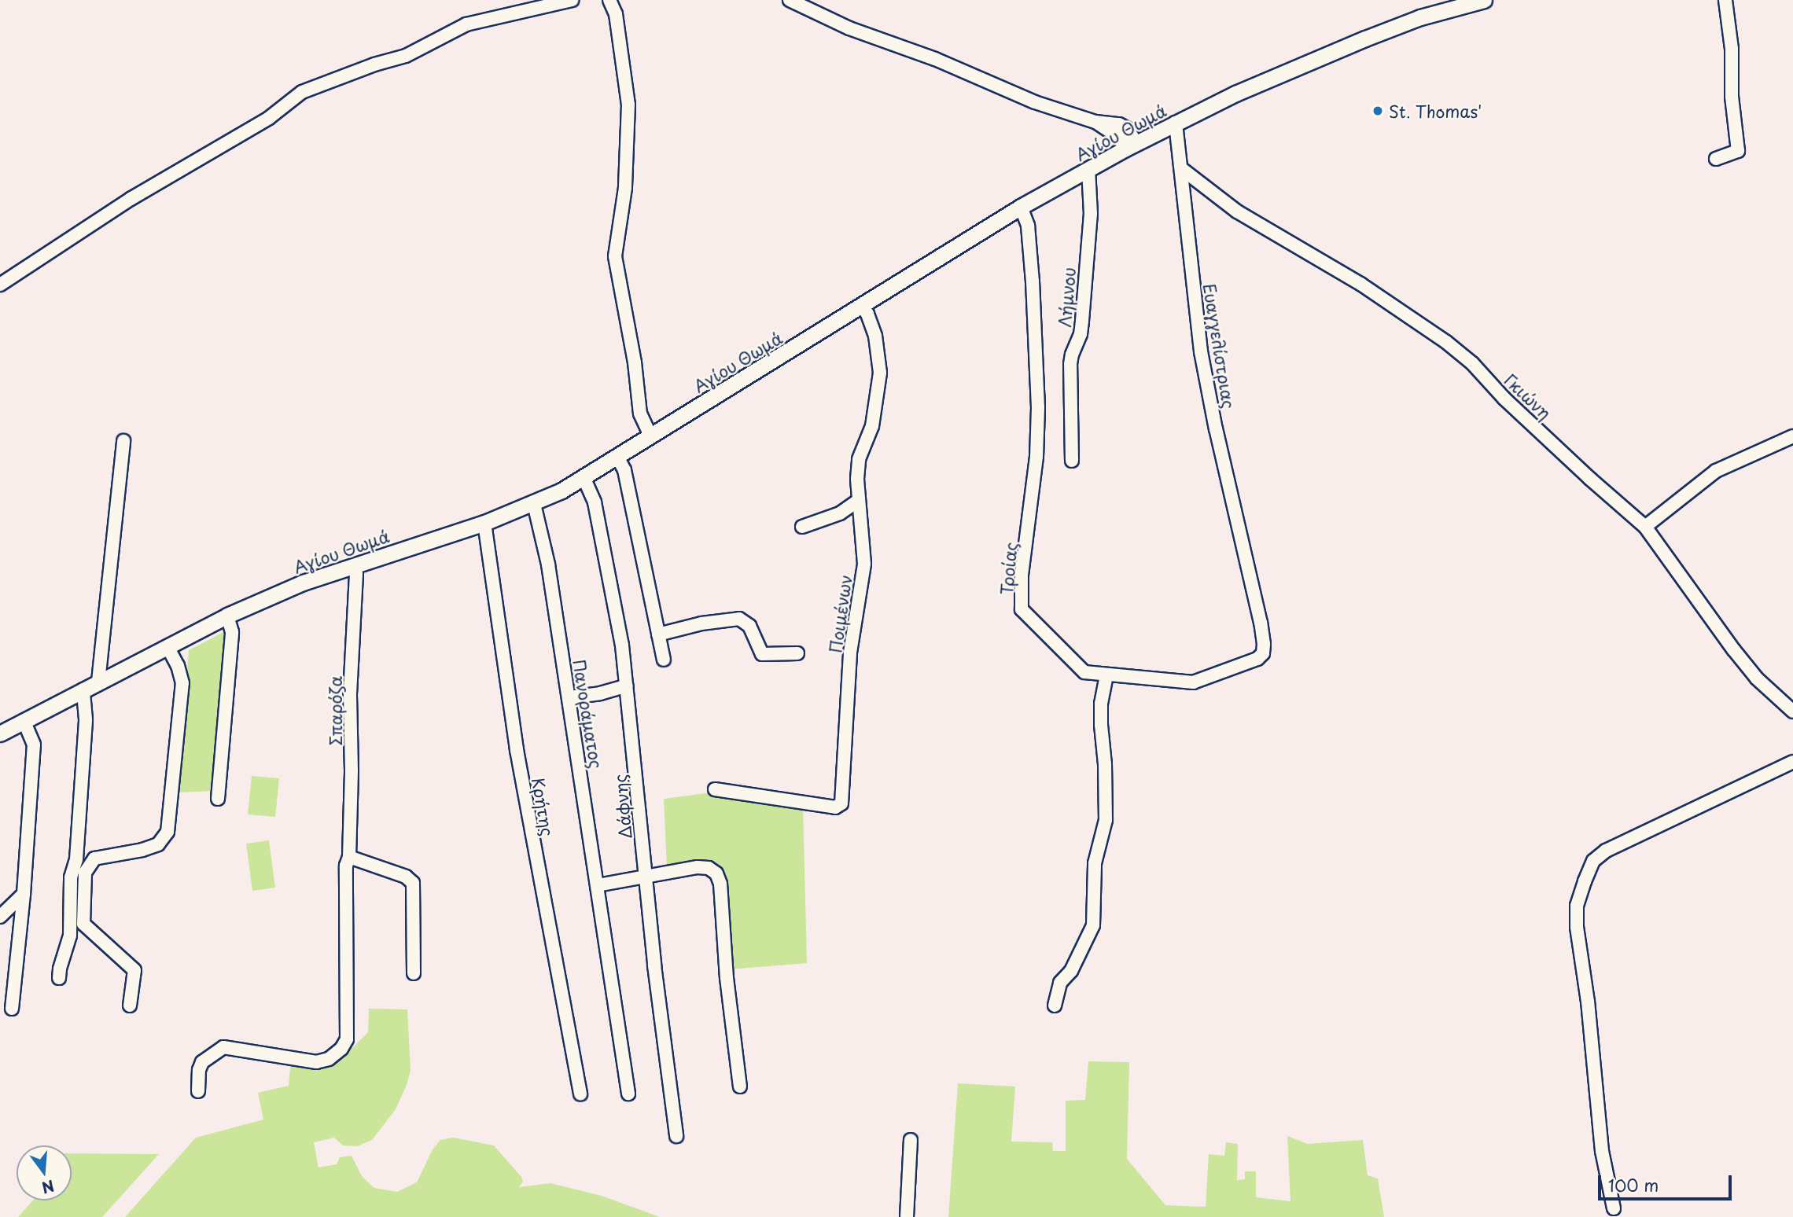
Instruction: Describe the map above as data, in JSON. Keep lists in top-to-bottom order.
{
  "streets": {
    "main road": ["Αγίου Θωμά"],
    "street": [
      "Λήμνου",
      "Ευαγγελίστριας",
      "Γκιώνη",
      "Τροίας",
      "Ποιμένων",
      "Σπαρόζα",
      "Πανοράματος",
      "Κρήτης",
      "Δάφνης"
    ]
  },
  "crossings": [
    ["Αγίου Θωμά", "Λήμνου"],
    ["Αγίου Θωμά", "Ευαγγελίστριας"],
    ["Αγίου Θωμά", "Τροίας"],
    ["Αγίου Θωμά", "Ποιμένων"],
    ["Αγίου Θωμά", "Σπαρόζα"],
    ["Αγίου Θωμά", "Πανοράματος"],
    ["Αγίου Θωμά", "Κρήτης"],
    ["Αγίου Θωμά", "Δάφνης"],
    ["Ευαγγελίστριας", "Γκιώνη"],
    ["Ευαγγελίστριας", "Τροίας"]
  ],
  "places": ["St. Thomas'"],
  "scale_bar": "100 m",
  "north": "bottom"
}
